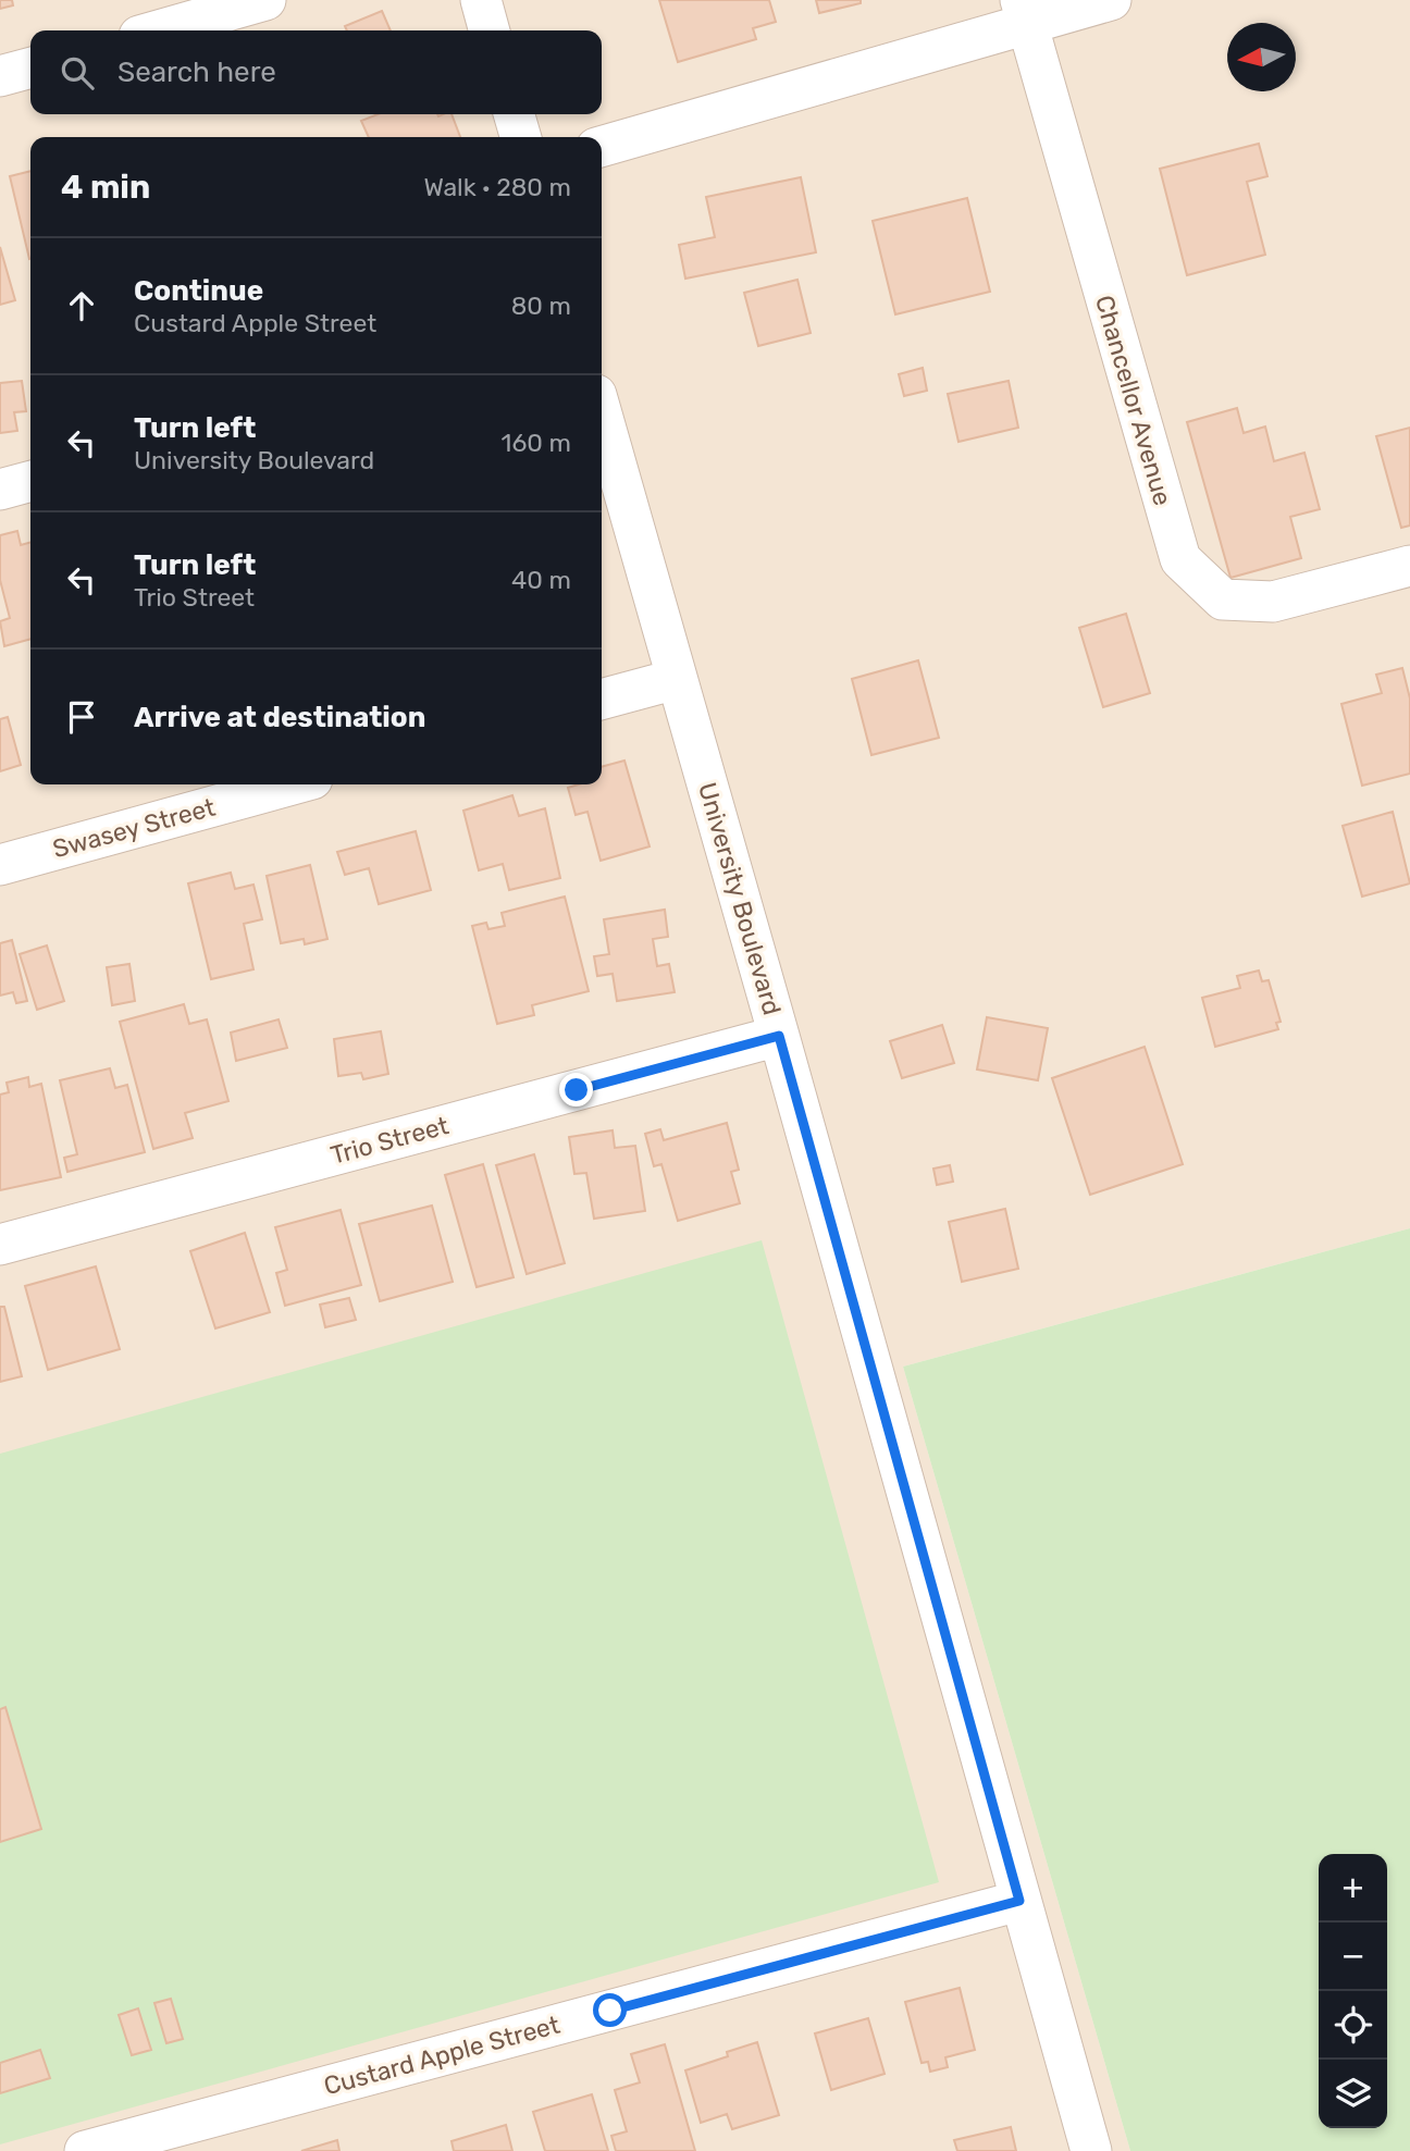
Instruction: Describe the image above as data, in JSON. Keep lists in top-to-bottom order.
{
  "streets": {
    "street": [
      "Chancellor Avenue",
      "Swasey Street",
      "University Boulevard",
      "Trio Street",
      "Custard Apple Street"
    ]
  },
  "crossings": [
    ["University Boulevard", "Trio Street"],
    ["University Boulevard", "Custard Apple Street"]
  ],
  "north": "left",
  "page": {
    "search": "Search here",
    "heading": ["4 min", "Walk · 280 m"],
    "list": [
      ["Continue", "Custard Apple Street", "80 m"],
      ["Turn left", "University Boulevard", "160 m"],
      ["Turn left", "Trio Street", "40 m"],
      "Arrive at destination"
    ],
    "map_buttons": ["+", "−"]
  }
}
